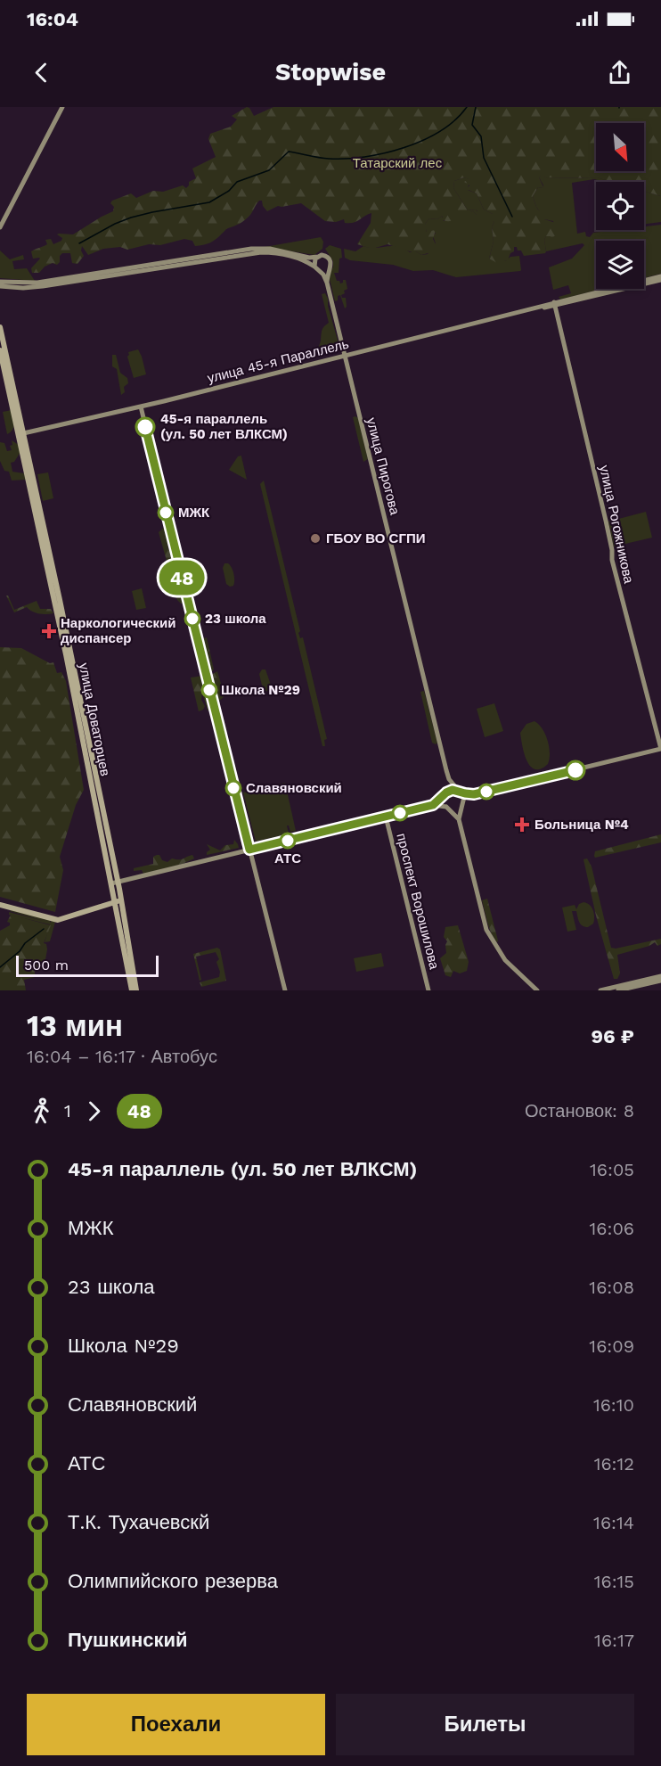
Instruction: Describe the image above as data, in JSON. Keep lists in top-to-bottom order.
{
  "streets": {
    "main road": [
      "улица 45-я Параллель",
      "улица Пирогова",
      "улица Рогожникова",
      "улица Доваторцев",
      "проспект Ворошилова"
    ]
  },
  "crossings": [
    ["улица 45-я Параллель", "улица Пирогова"],
    ["улица 45-я Параллель", "улица Рогожникова"],
    ["улица 45-я Параллель", "улица Доваторцев"]
  ],
  "parks": ["Татарский лес"],
  "places": {
    "other": [
      "45-я параллель (ул. 50 лет ВЛКСМ)",
      "МЖК",
      "ГБОУ ВО СГПИ",
      "23 школа",
      "Школа №29",
      "Славяновский",
      "АТС"
    ],
    "health": ["Наркологический диспансер", "Больница №4"]
  },
  "lines": ["bus line 48"],
  "scale_bar": "500 m",
  "north": "bottom right",
  "page": {
    "status": "16:04",
    "header": "Stopwise",
    "on_map": "48",
    "scale": "500 m",
    "heading": ["13 мин", "16:04 – 16:17 · Автобус", "96 ₽"],
    "legs": ["1", "48", "Остановок: 8"],
    "list": [
      {
        "name": "45-я параллель (ул. 50 лет ВЛКСМ)",
        "value": "16:05"
      },
      {
        "name": "МЖК",
        "value": "16:06"
      },
      {
        "name": "23 школа",
        "value": "16:08"
      },
      {
        "name": "Школа №29",
        "value": "16:09"
      },
      {
        "name": "Славяновский",
        "value": "16:10"
      },
      {
        "name": "АТС",
        "value": "16:12"
      },
      {
        "name": "Т.К. Тухачевскй",
        "value": "16:14"
      },
      {
        "name": "Олимпийского резерва",
        "value": "16:15"
      },
      {
        "name": "Пушкинский",
        "value": "16:17"
      }
    ],
    "buttons": ["Поехали", "Билеты"]
  }
}
